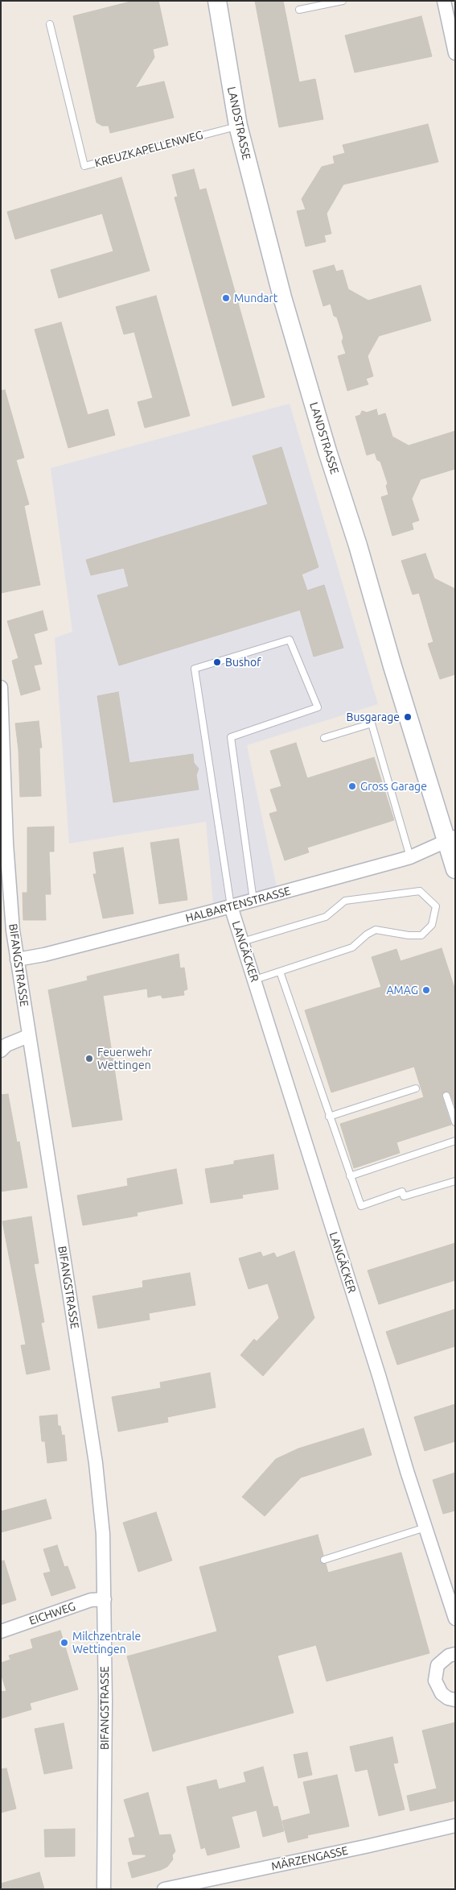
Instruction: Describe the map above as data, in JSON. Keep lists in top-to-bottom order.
{
  "streets": {
    "main road": ["LANDSTRASSE"],
    "street": [
      "HALBARTENSTRASSE",
      "LANGÄCKER",
      "BIFANGSTRASSE",
      "EICHWEG",
      "MÄRZENGASSE"
    ],
    "lane": ["KREUZKAPELLENWEG"]
  },
  "crossings": [
    ["LANDSTRASSE", "KREUZKAPELLENWEG"],
    ["LANDSTRASSE", "HALBARTENSTRASSE"],
    ["HALBARTENSTRASSE", "LANGÄCKER"],
    ["HALBARTENSTRASSE", "BIFANGSTRASSE"],
    ["BIFANGSTRASSE", "EICHWEG"]
  ],
  "places": [
    "Mundart",
    "Bushof",
    "Busgarage",
    "Gross Garage",
    "AMAG",
    "Feuerwehr Wettingen",
    "Milchzentrale Wettingen"
  ]
}
